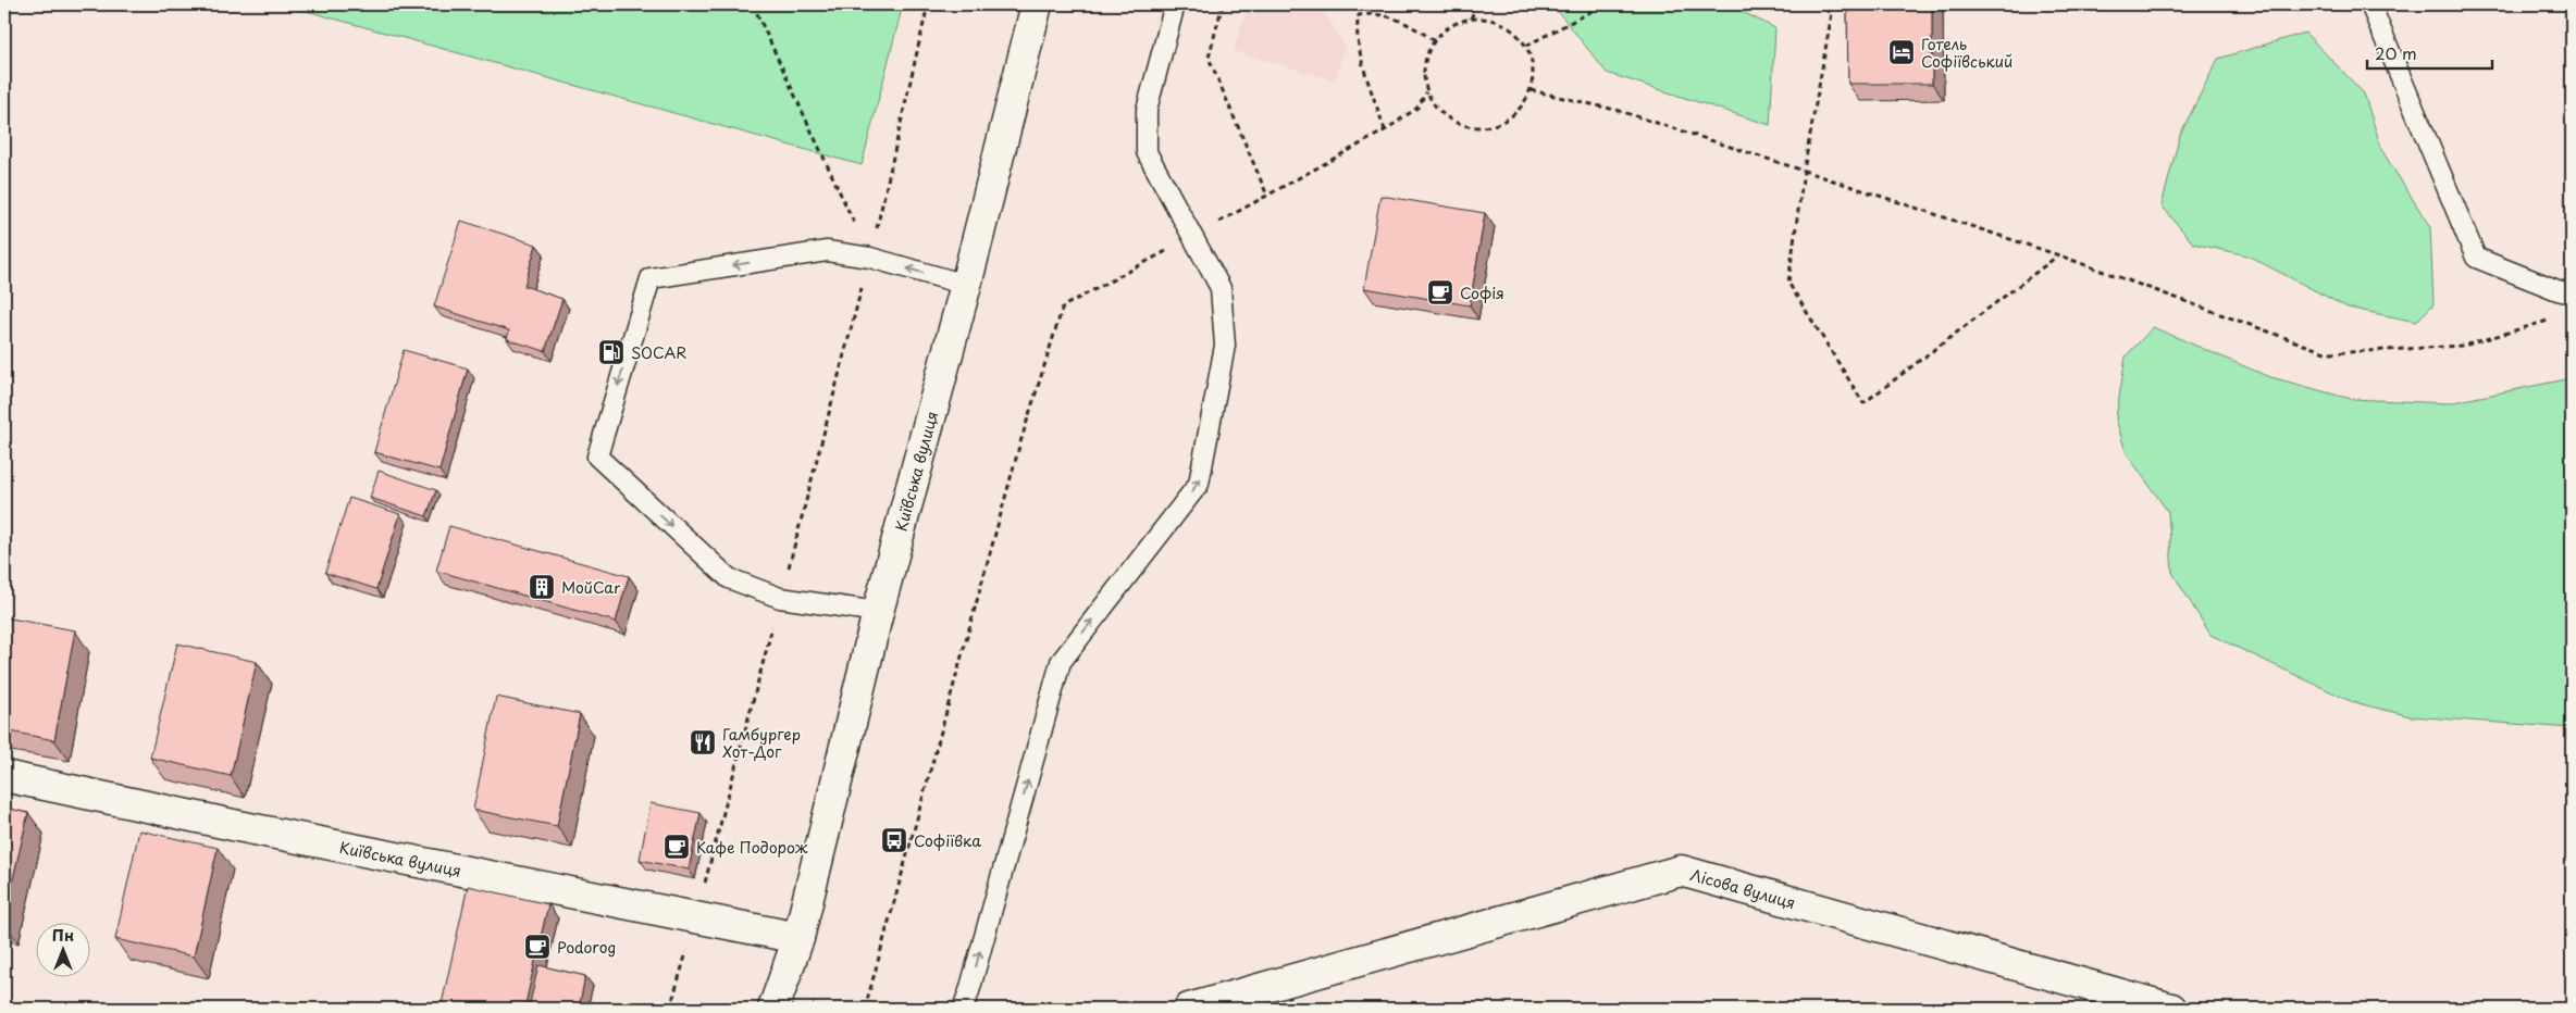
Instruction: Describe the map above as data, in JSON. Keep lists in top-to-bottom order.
{
  "streets": {
    "street": ["Київська вулиця", "Лісова вулиця"]
  },
  "places": {
    "hotel": ["Готель Софіївський"],
    "cafe": ["Софія", "Кафе Подорож", "Podorog"],
    "fuel station": ["SOCAR"],
    "building": ["МойCar"],
    "restaurant": ["Гамбургер Хот-Дог"],
    "bus stop": ["Софіївка"]
  },
  "scale_bar": "20 m",
  "north": "top"
}
